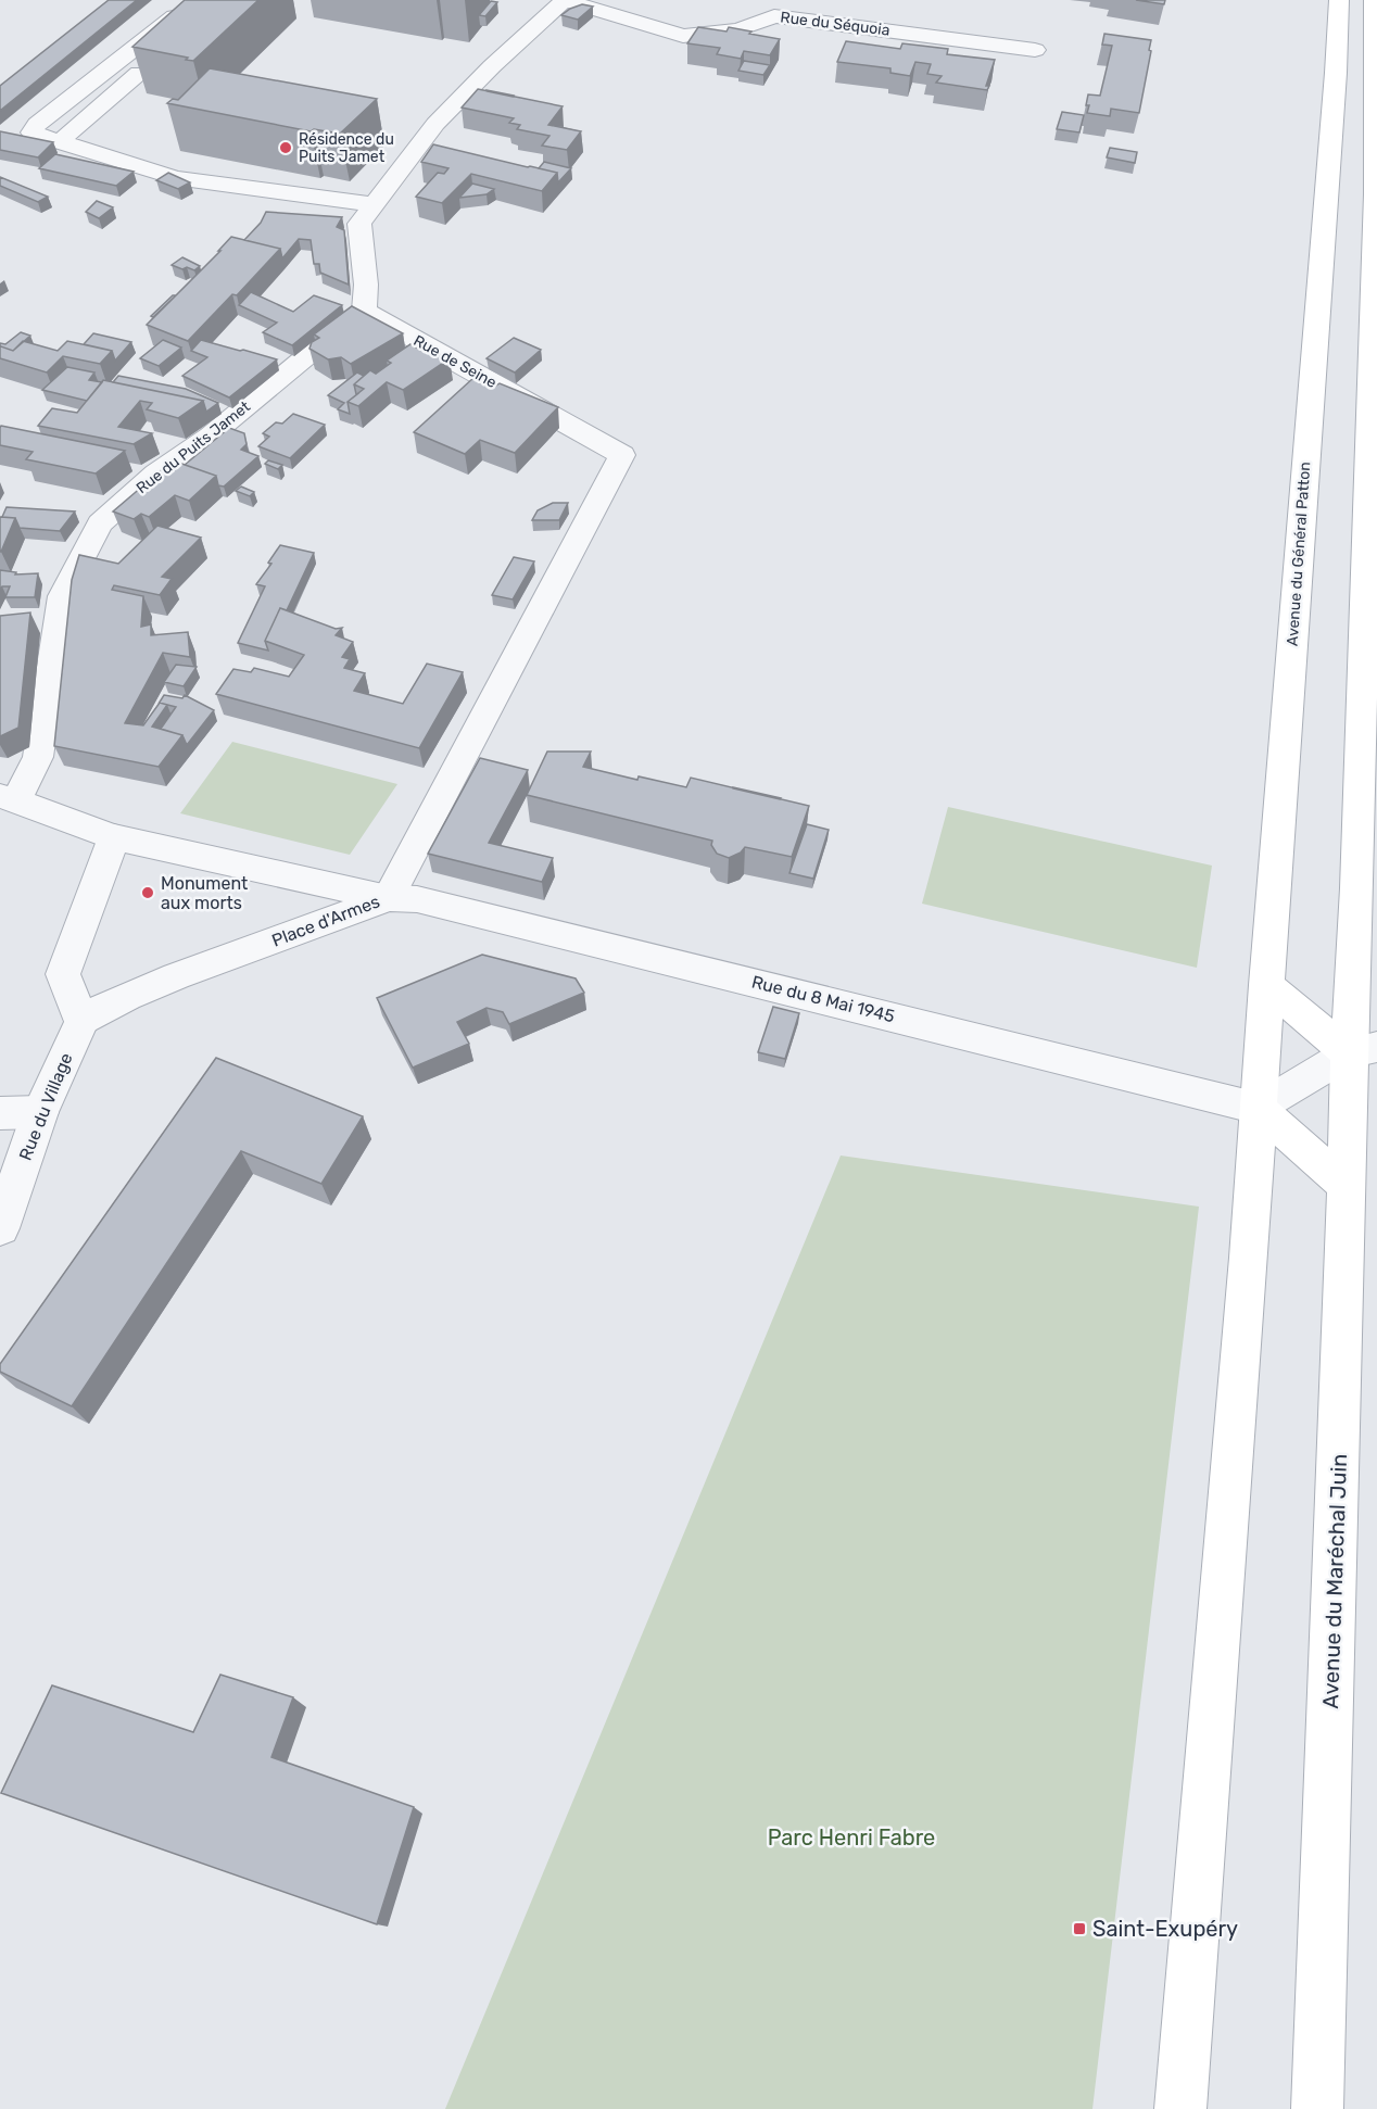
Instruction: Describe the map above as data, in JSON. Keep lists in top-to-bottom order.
{
  "streets": {
    "main road": ["Avenue du Général Patton", "Avenue du Maréchal Juin"],
    "street": [
      "Rue du Séquoia",
      "Rue de Seine",
      "Rue du Puits Jamet",
      "Place d'Armes",
      "Rue du 8 Mai 1945",
      "Rue du Village"
    ]
  },
  "crossings": [
    ["Rue de Seine", "Rue du Puits Jamet"],
    ["Rue de Seine", "Place d'Armes"],
    ["Rue de Seine", "Rue du 8 Mai 1945"],
    ["Rue du Puits Jamet", "Place d'Armes"],
    ["Avenue du Général Patton", "Rue du 8 Mai 1945"],
    ["Place d'Armes", "Rue du 8 Mai 1945"],
    ["Place d'Armes", "Rue du Village"]
  ],
  "parks": ["Parc Henri Fabre"],
  "places": {
    "other": ["Résidence du Puits Jamet", "Monument aux morts"],
    "transit": ["Saint-Exupéry"]
  }
}
